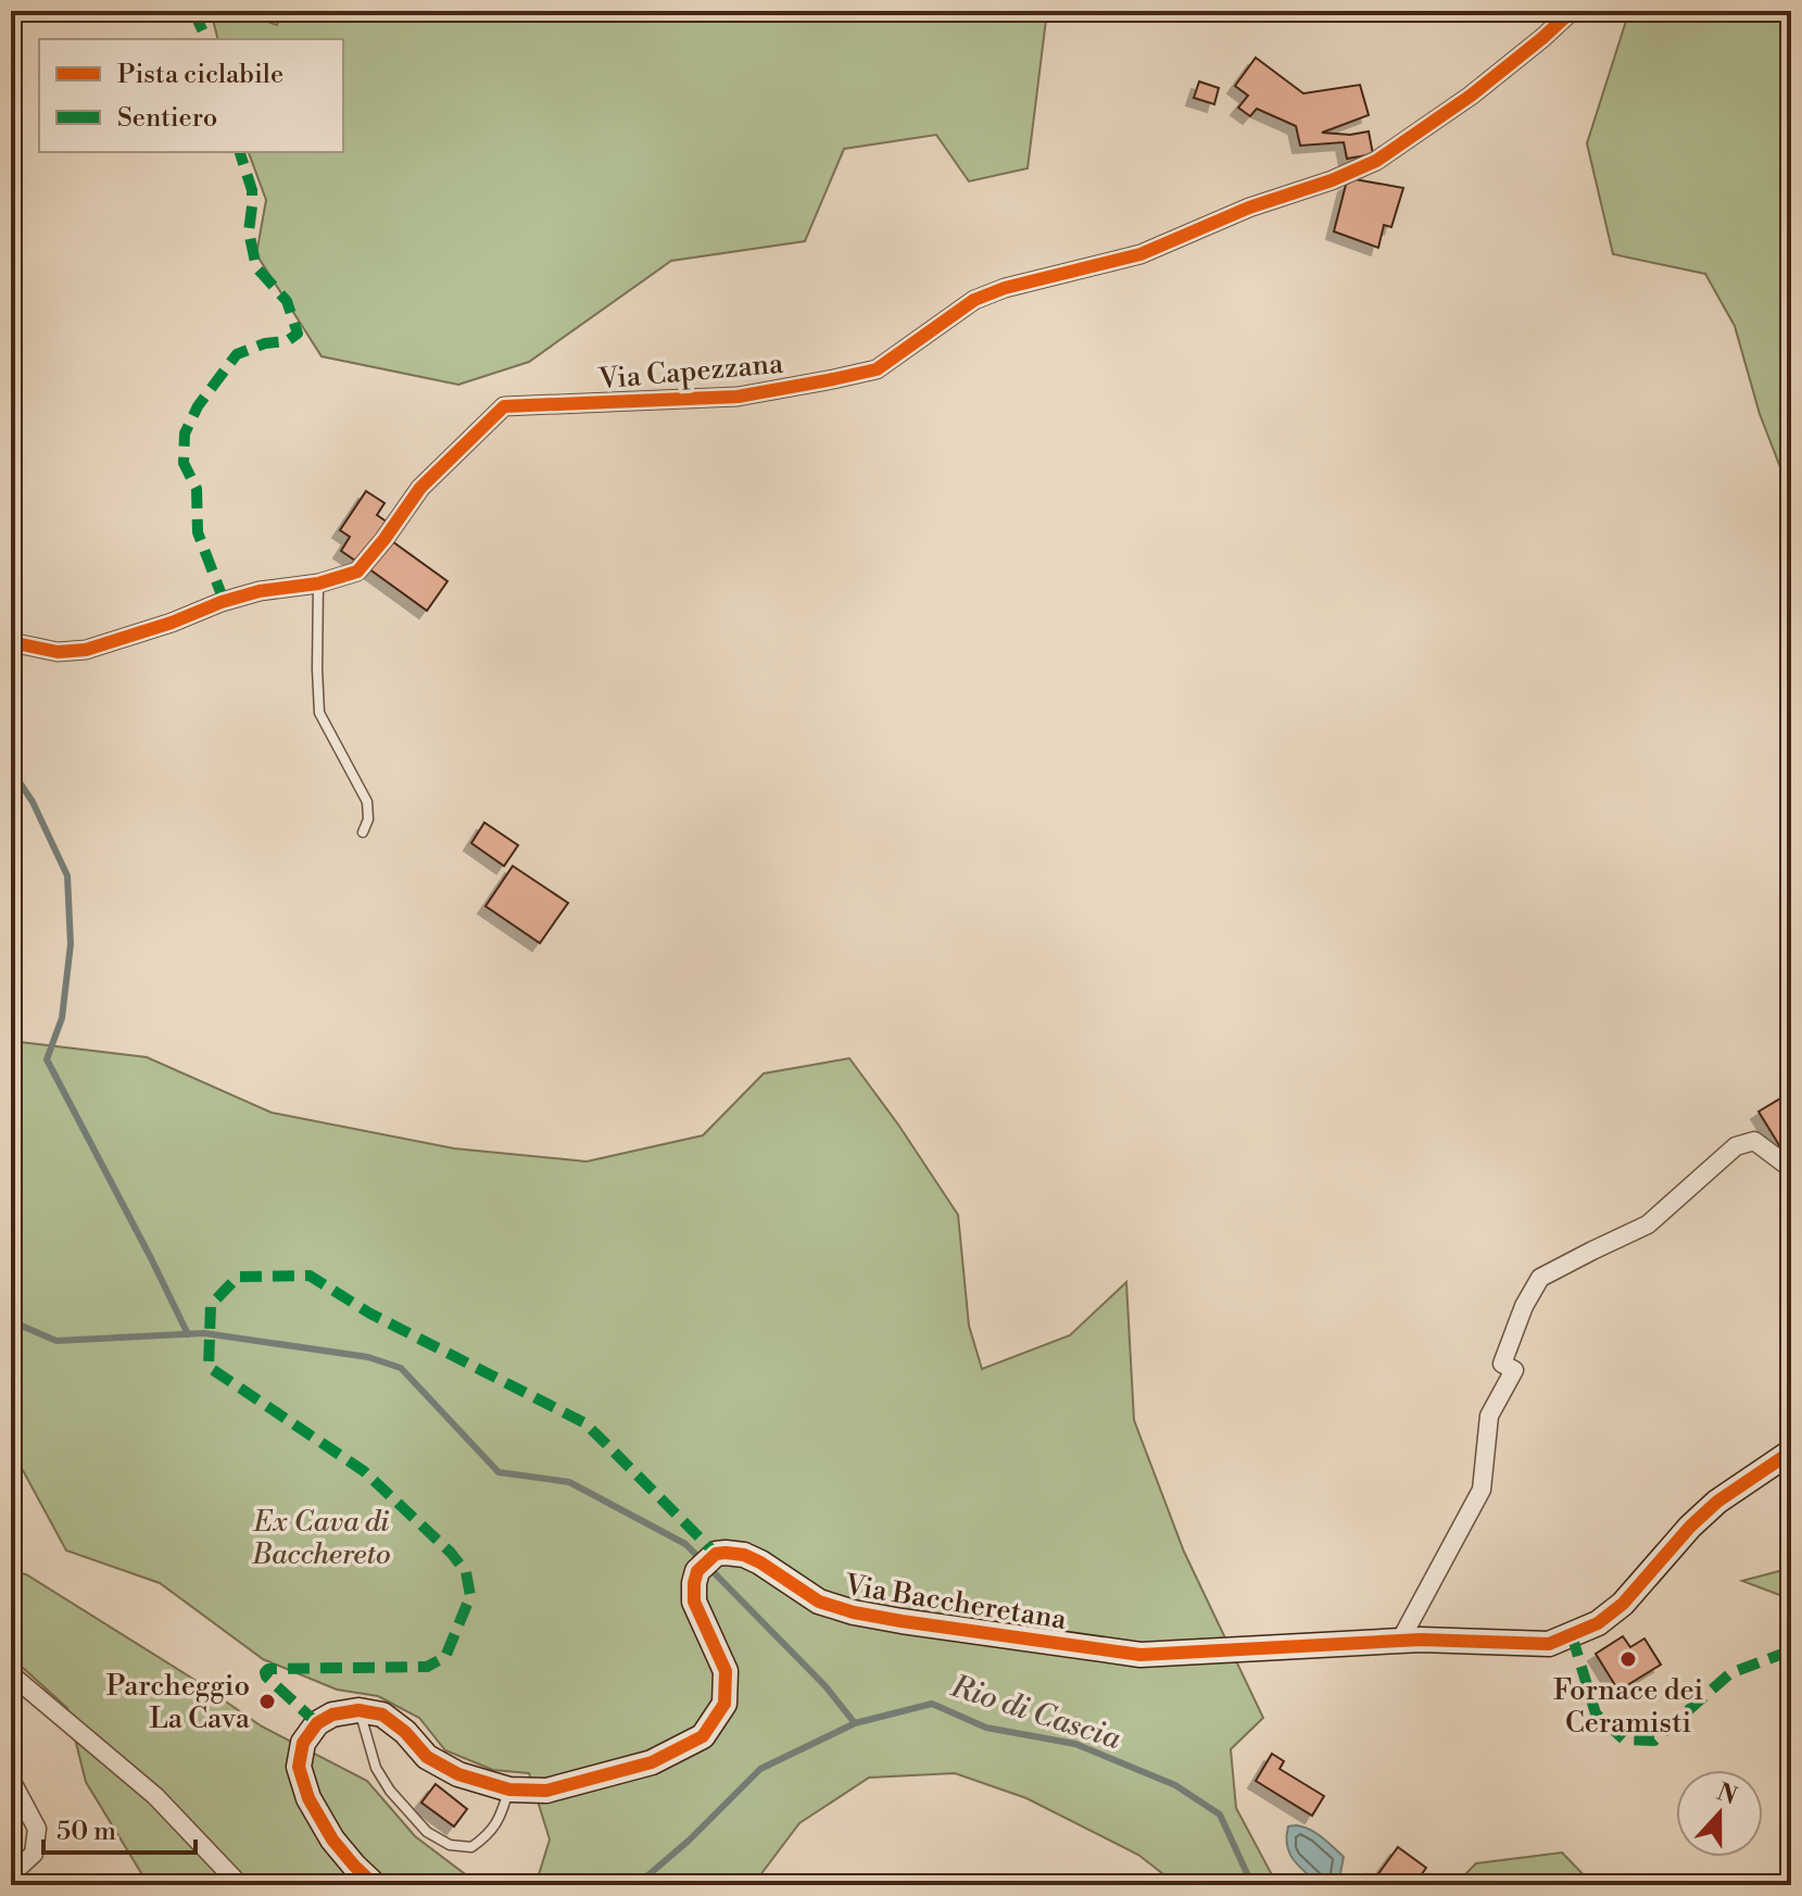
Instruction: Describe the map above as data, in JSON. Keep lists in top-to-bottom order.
{
  "streets": {
    "street": ["Via Capezzana", "Via Baccheretana"]
  },
  "water": ["Rio di Cascia"],
  "parks": ["Ex Cava di Bacchereto"],
  "places": ["Fornace dei Ceramisti", "Parcheggio La Cava"],
  "legend": ["Pista ciclabile", "Sentiero"],
  "scale_bar": "50 m",
  "north": "top"
}
